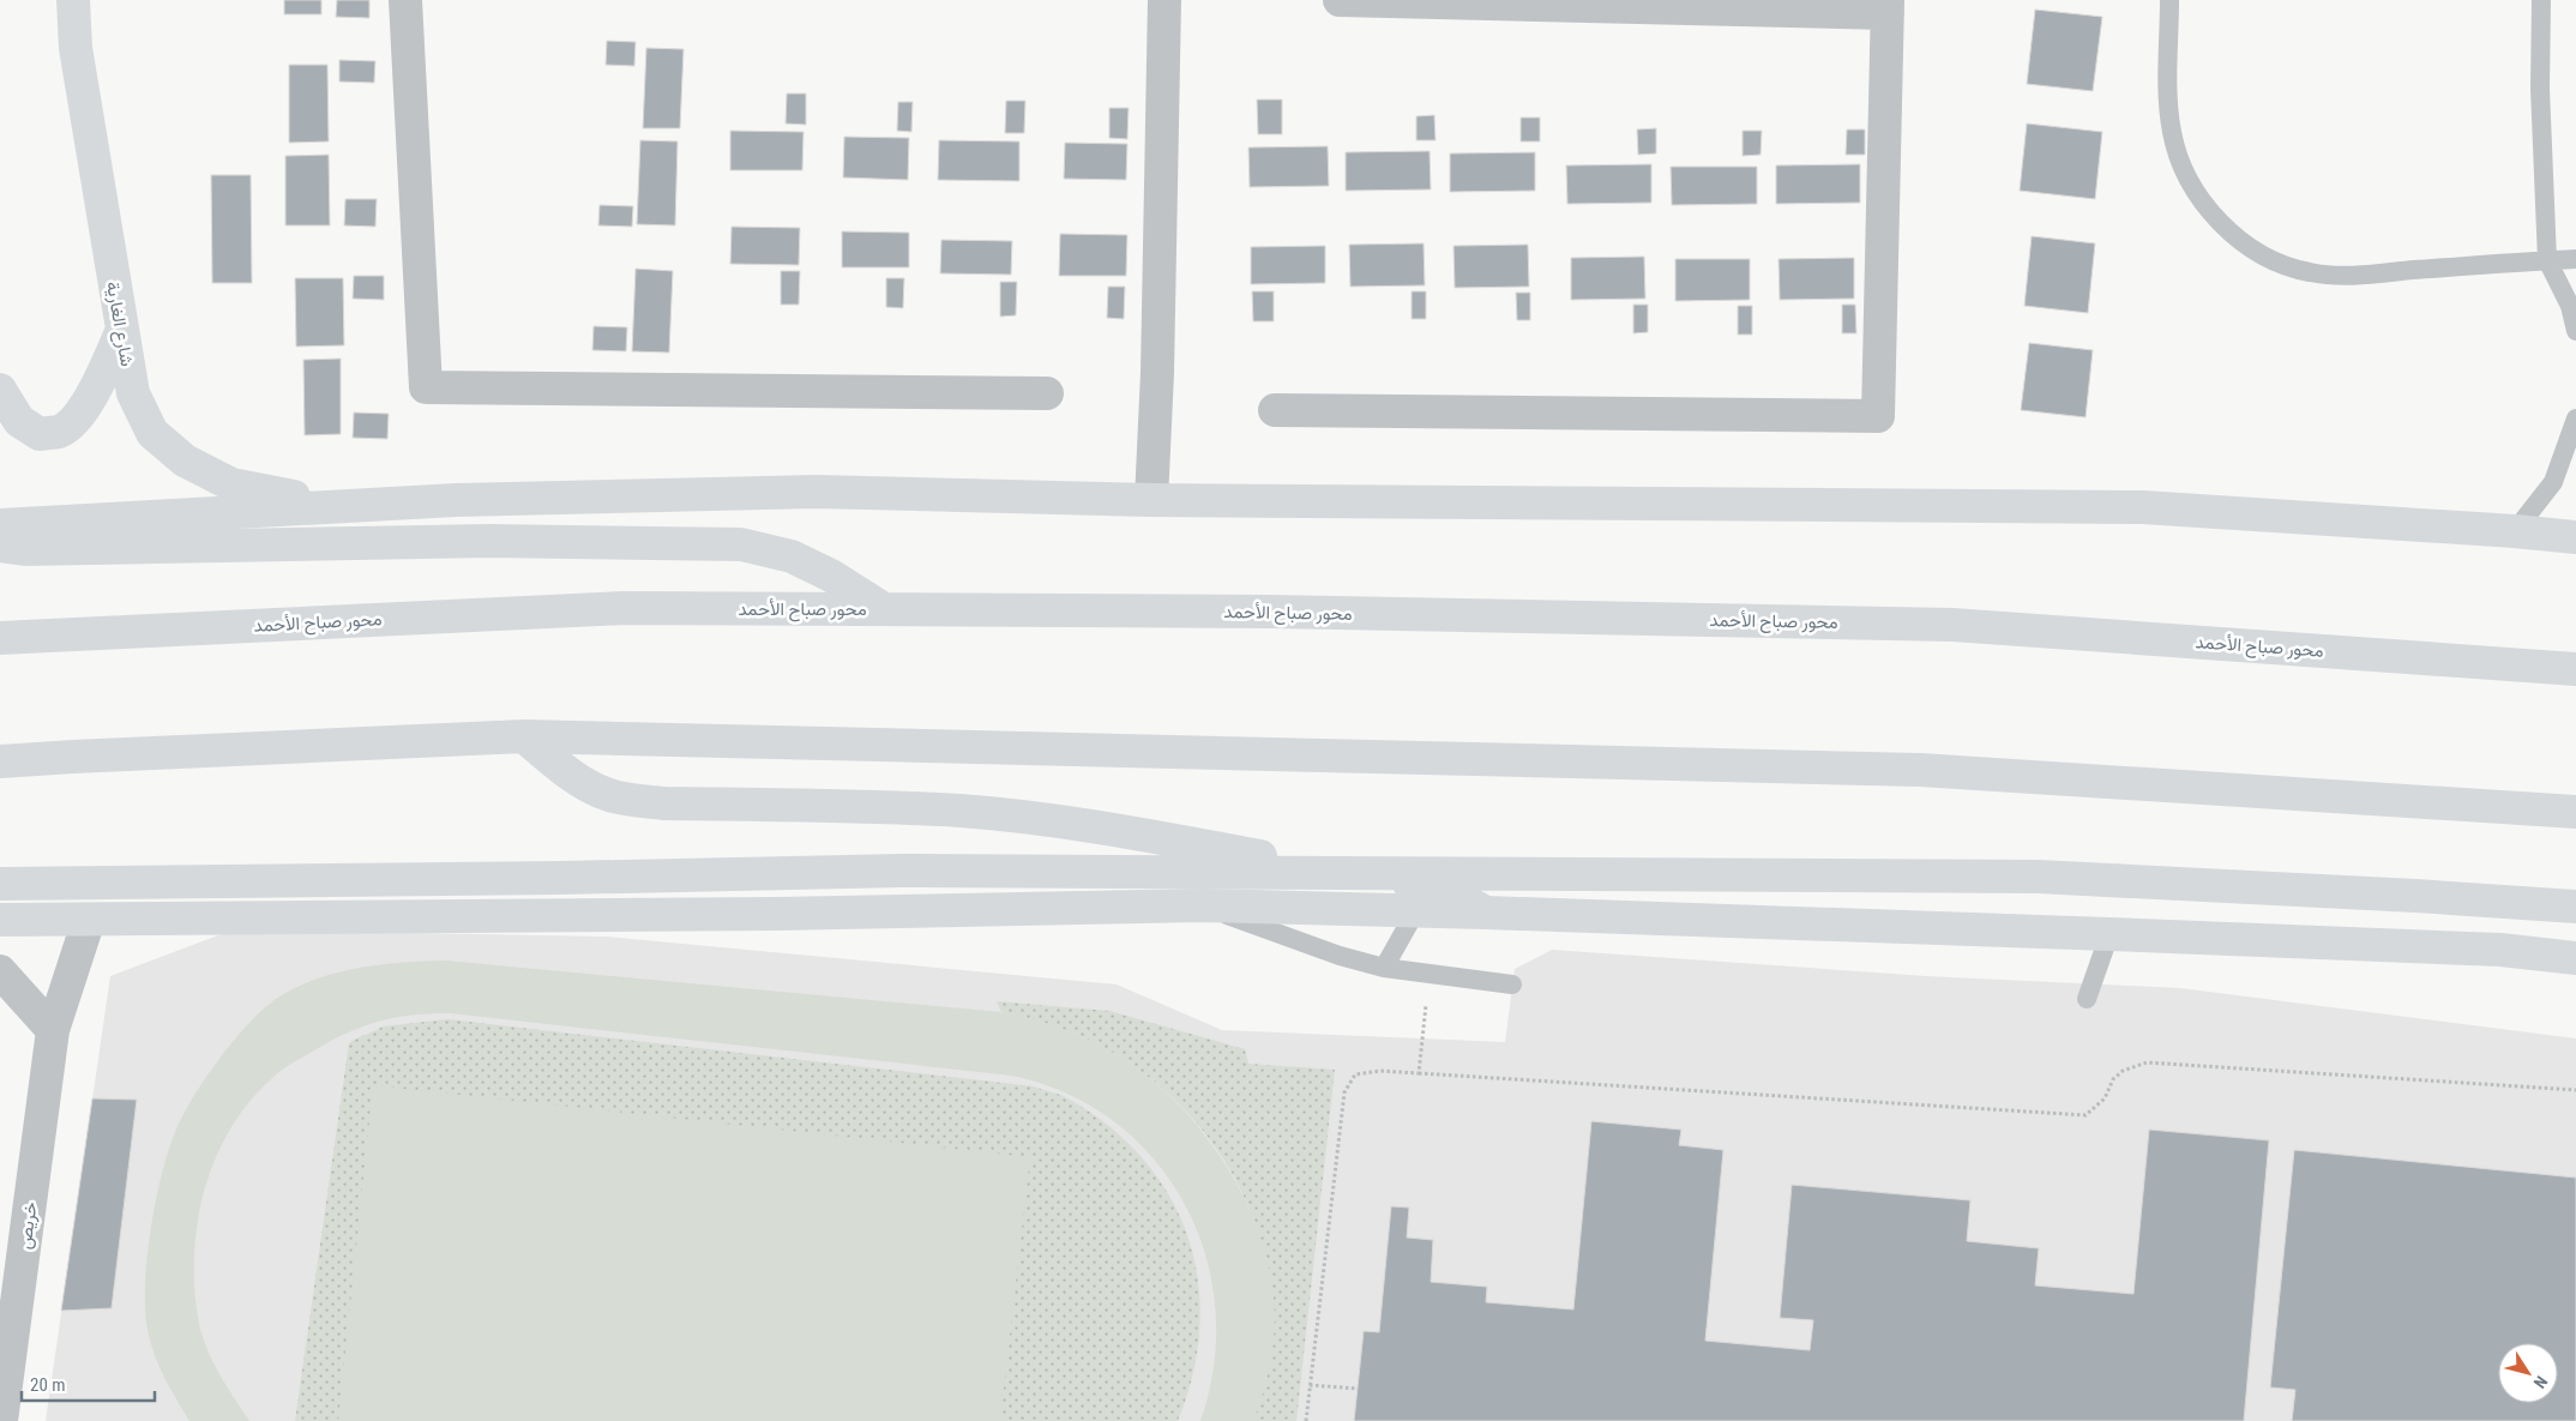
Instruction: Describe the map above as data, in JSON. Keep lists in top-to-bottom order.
{
  "streets": {
    "main road": ["شارع الغارية", "محور صباح الأحمد"],
    "street": ["خريص"]
  },
  "scale_bar": "20 m",
  "north": "bottom right"
}
